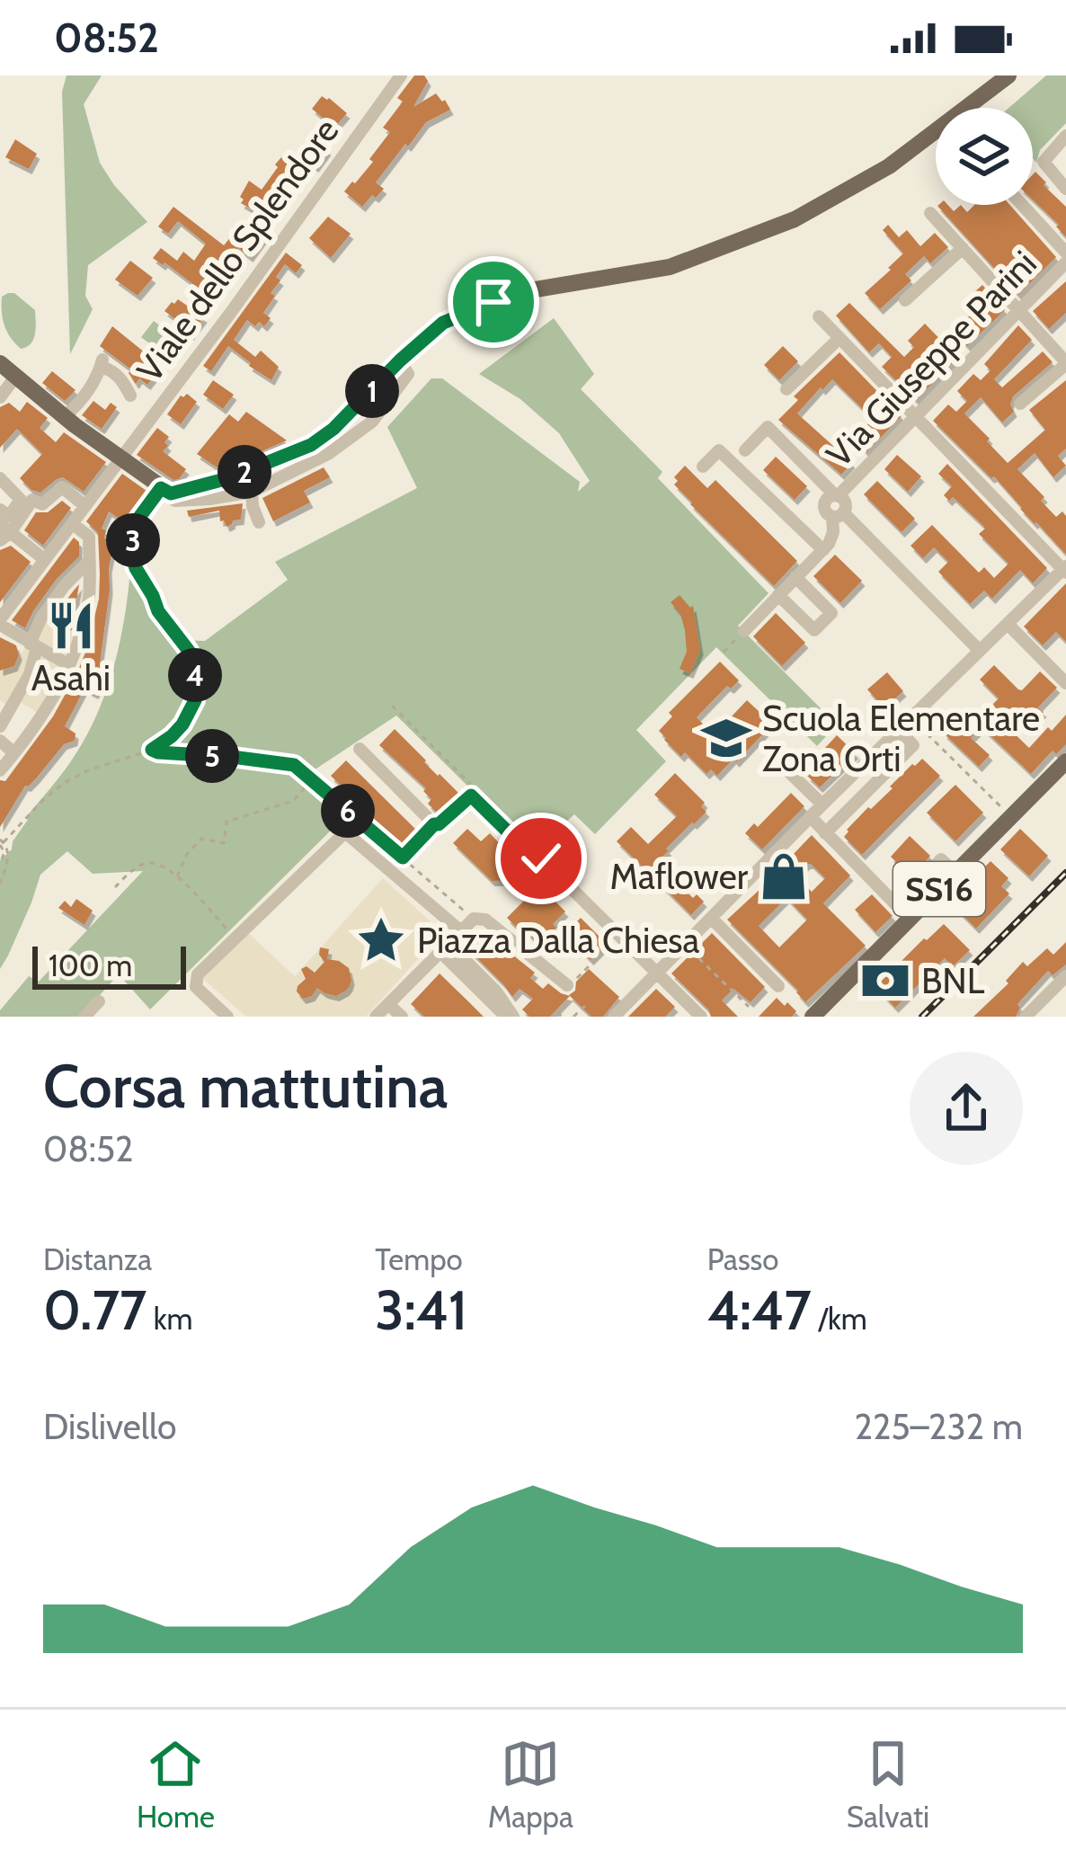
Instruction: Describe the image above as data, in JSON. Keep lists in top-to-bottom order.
{
  "streets": {
    "main road": ["SS16"],
    "street": ["Viale dello Splendore", "Via Giuseppe Parini"]
  },
  "places": {
    "restaurant": ["Asahi"],
    "school or university": ["Scuola Elementare Zona Orti"],
    "shop": ["Maflower"],
    "place": ["Piazza Dalla Chiesa"],
    "bank": ["BNL"]
  },
  "scale_bar": "100 m",
  "page": {
    "status": "08:52",
    "pins": [
      "1",
      "2",
      "3",
      "4",
      "5",
      "6"
    ],
    "scale": "100 m",
    "heading": ["Corsa mattutina", "08:52"],
    "stats": [
      ["Distanza", "0.77 km"],
      ["Tempo", "3:41"],
      ["Passo", "4:47 /km"]
    ],
    "chart": ["Dislivello", "225–232 m"],
    "tabs": ["Home", "Mappa", "Salvati"]
  }
}
